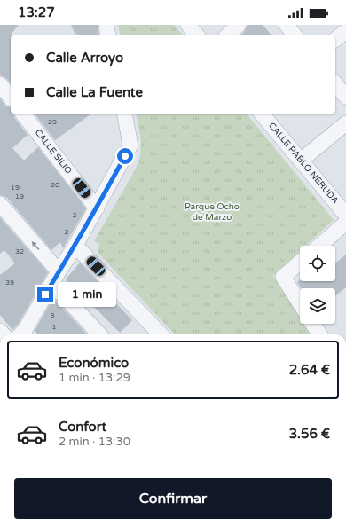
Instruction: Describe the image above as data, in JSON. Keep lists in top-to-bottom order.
{
  "streets": {
    "street": ["CALLE SILIO", "CALLE PABLO NERUDA"]
  },
  "parks": ["Parque Ocho de Marzo"],
  "house_numbers": [
    "29",
    "20",
    "19",
    "19",
    "2",
    "2",
    "32",
    "39",
    "3",
    "1"
  ],
  "page": {
    "status": "13:27",
    "banner": ["Calle Arroyo", "Calle La Fuente"],
    "bubble": "1 min",
    "list": [
      {
        "name": "Económico",
        "note": "1 min · 13:29",
        "value": "2.64 €"
      },
      {
        "name": "Confort",
        "note": "2 min · 13:30",
        "value": "3.56 €"
      }
    ],
    "buttons": "Confirmar"
  }
}
